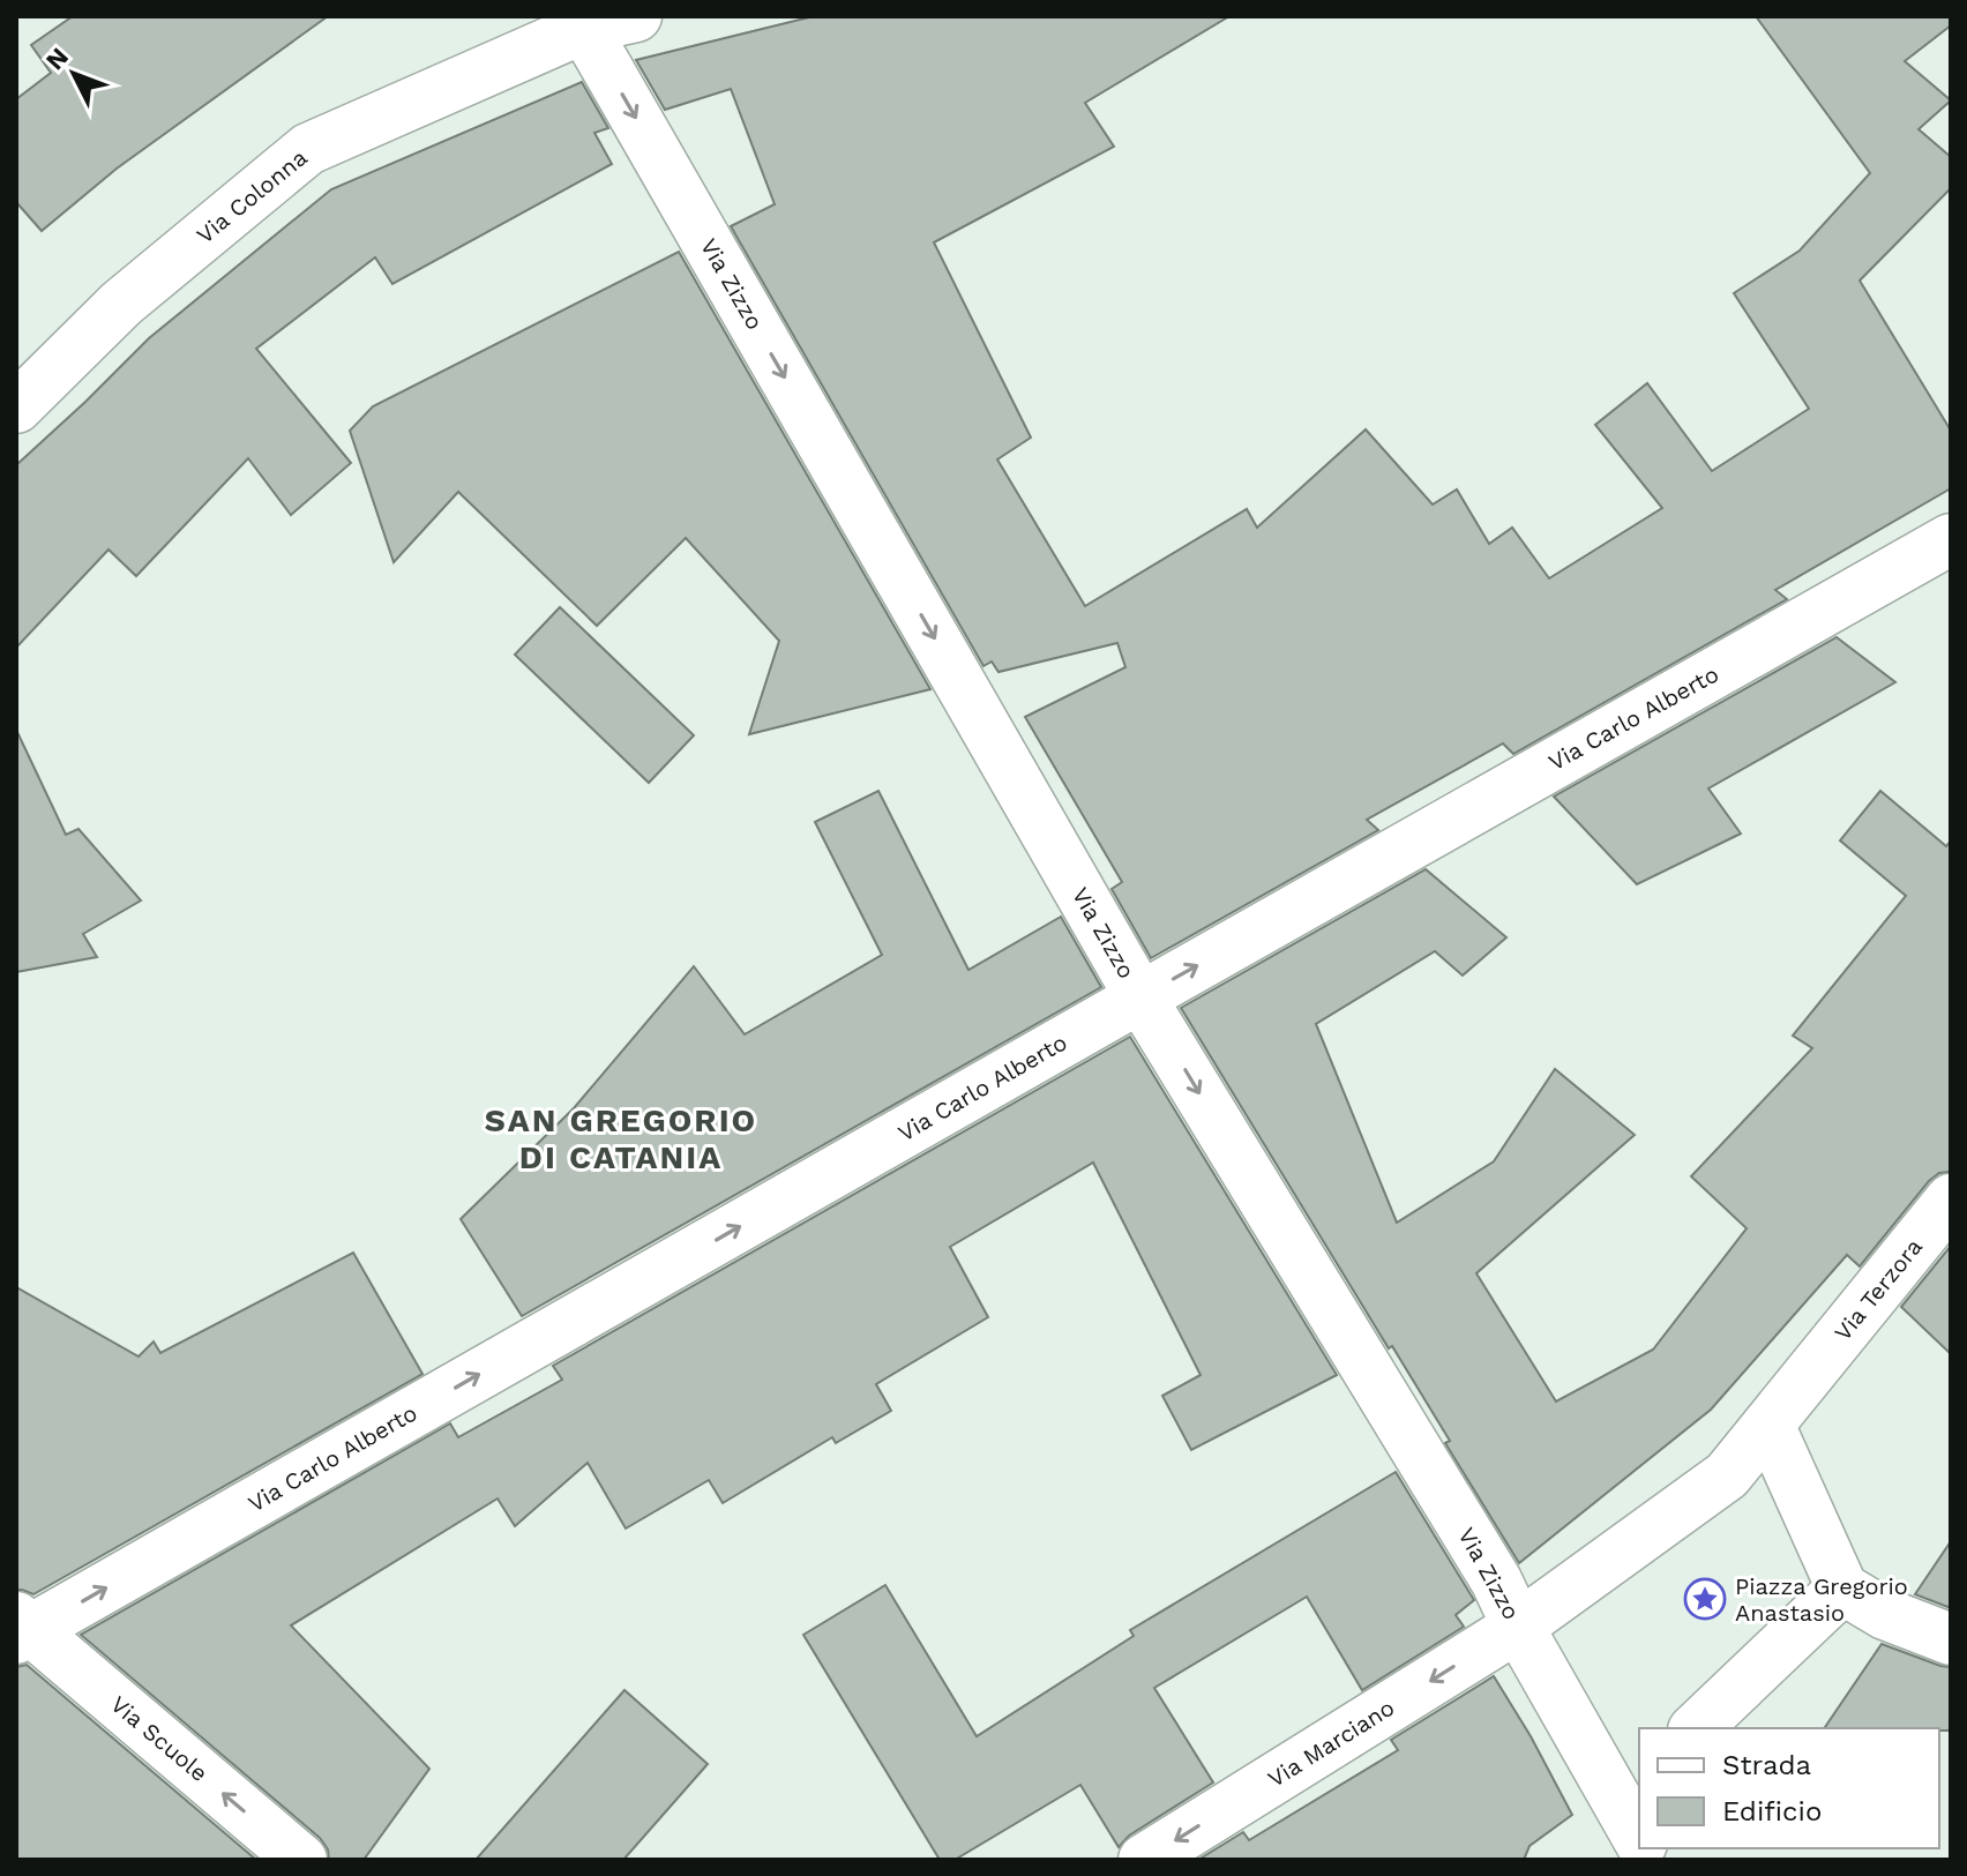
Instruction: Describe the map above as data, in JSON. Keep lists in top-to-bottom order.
{
  "streets": {
    "street": [
      "Via Colonna",
      "Via Zizzo",
      "Via Carlo Alberto",
      "Via Terzora",
      "Via Scuole",
      "Via Marciano"
    ]
  },
  "crossings": [
    ["Via Colonna", "Via Zizzo"],
    ["Via Zizzo", "Via Carlo Alberto"],
    ["Via Zizzo", "Via Marciano"],
    ["Via Carlo Alberto", "Via Scuole"],
    ["Via Terzora", "Via Marciano"]
  ],
  "one_way": [
    "Via Zizzo",
    "Via Carlo Alberto",
    "Via Scuole",
    "Via Marciano"
  ],
  "districts": ["SAN GREGORIO DI CATANIA"],
  "places": {
    "place": ["Piazza Gregorio Anastasio"]
  },
  "legend": ["Strada", "Edificio"],
  "north": "top left"
}
